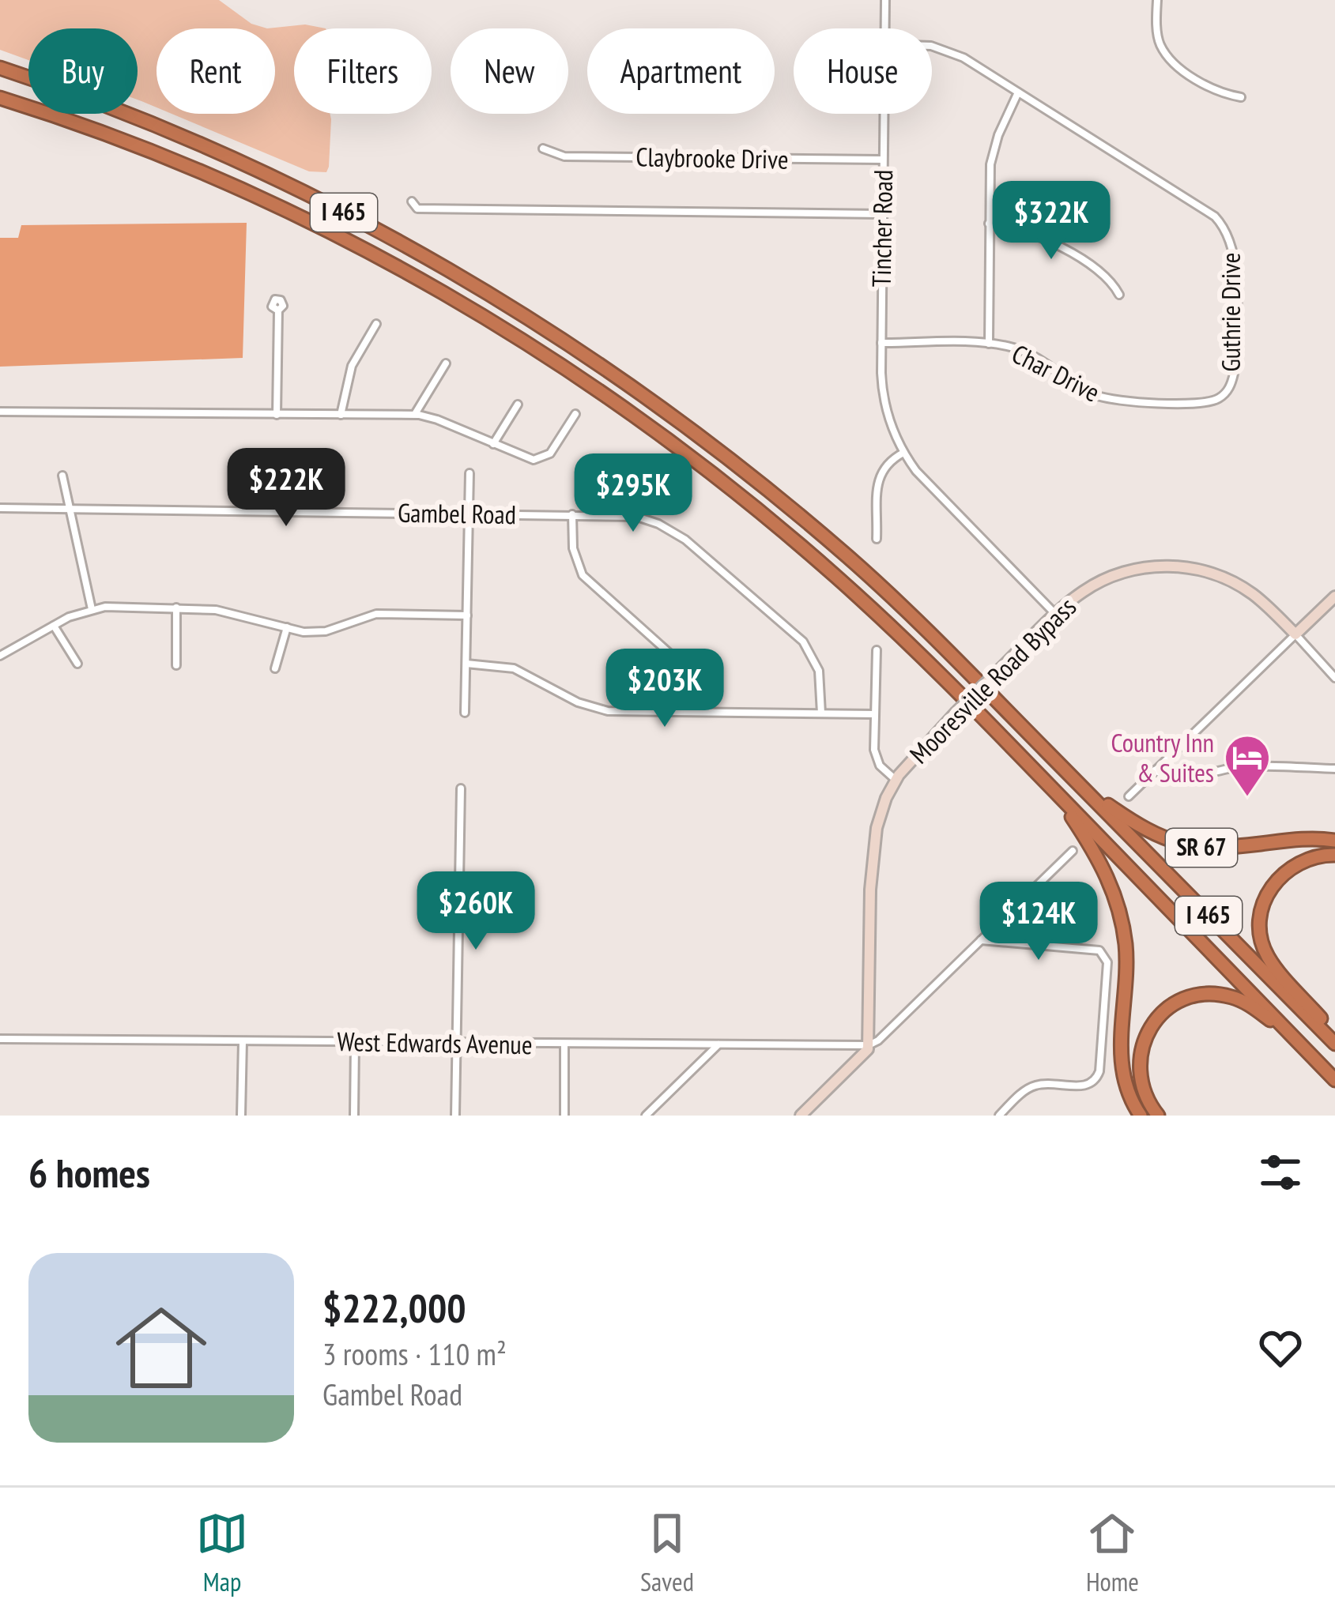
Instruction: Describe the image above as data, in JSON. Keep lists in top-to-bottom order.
{
  "streets": {
    "highway": ["I 465", "SR 67"],
    "street": [
      "Claybrooke Drive",
      "Tincher Road",
      "Guthrie Drive",
      "Char Drive",
      "Gambel Road",
      "Mooresville Road Bypass",
      "West Edwards Avenue"
    ]
  },
  "crossings": [
    ["Claybrooke Drive", "Tincher Road"],
    ["I 465", "SR 67"],
    ["Tincher Road", "Char Drive"],
    ["Tincher Road", "Mooresville Road Bypass"],
    ["Guthrie Drive", "Char Drive"]
  ],
  "places": {
    "hotel": ["Country Inn & Suites"]
  },
  "page": {
    "chip": [
      "Buy",
      "Rent",
      "Filters",
      "New",
      "Apartment",
      "House"
    ],
    "price": [
      "$322K",
      "$222K",
      "$295K",
      "$203K",
      "$260K",
      "$124K"
    ],
    "heading": "6 homes",
    "list": [
      {
        "name": "$222,000",
        "note": "3 rooms · 110 m² · Gambel Road"
      }
    ],
    "tabs": ["Map", "Saved", "Home"]
  }
}
